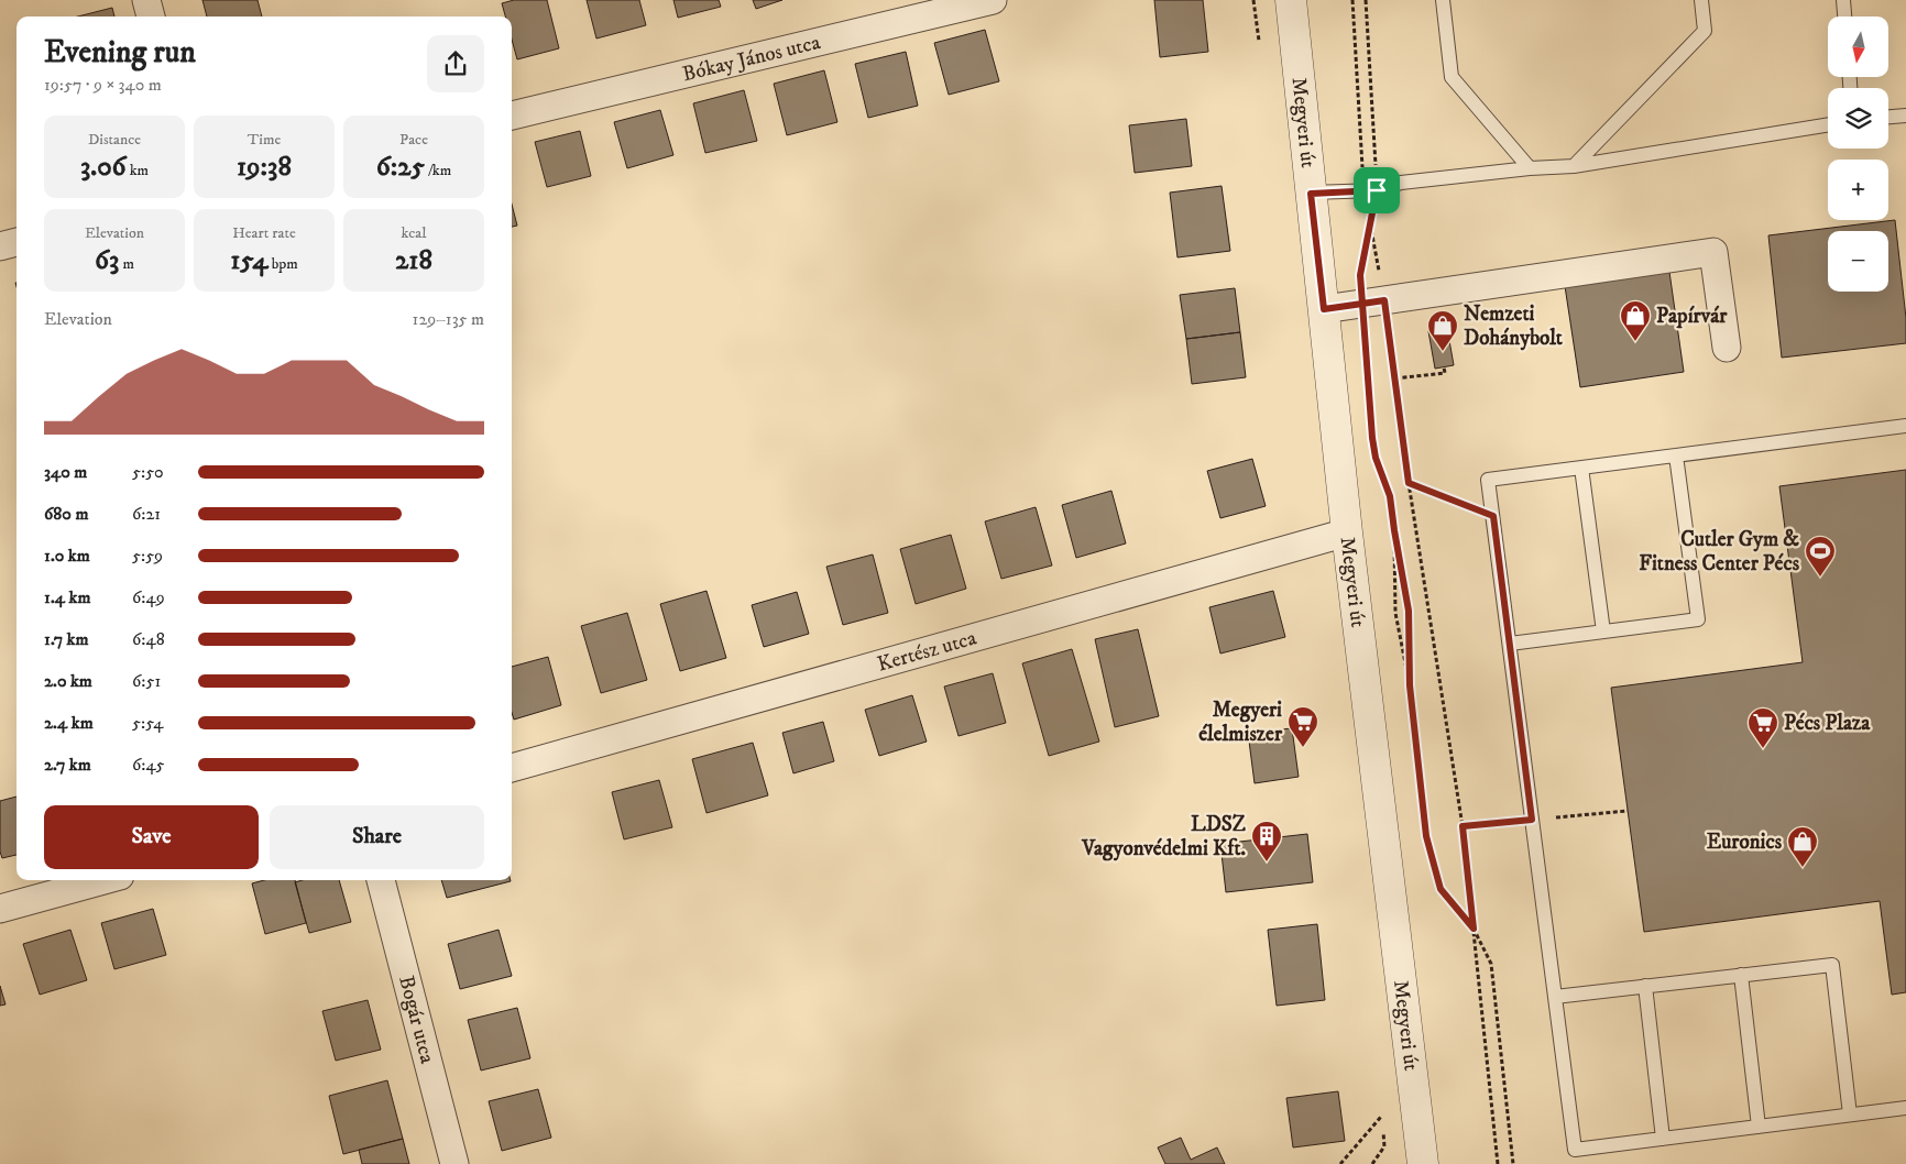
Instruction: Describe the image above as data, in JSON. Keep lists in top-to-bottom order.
{
  "streets": {
    "street": [
      "Bókay János utca",
      "Megyeri út",
      "Kertész utca",
      "Bogár utca"
    ]
  },
  "crossings": [
    ["Megyeri út", "Kertész utca"]
  ],
  "places": {
    "shop": ["Papírvár", "Nemzeti Dohánybolt", "Euronics"],
    "sports": ["Cutler Gym & Fitness Center Pécs"],
    "supermarket": ["Megyeri élelmiszer", "Pécs Plaza"],
    "building": ["LDSZ Vagyonvédelmi Kft."]
  },
  "north": "bottom",
  "page": {
    "map_buttons": ["+", "−"],
    "heading": ["Evening run", "19:57 · 9 × 340 m"],
    "stats": [
      ["Distance", "3.06 km"],
      ["Time", "19:38"],
      ["Pace", "6:25 /km"],
      ["Elevation", "63 m"],
      ["Heart rate", "154 bpm"],
      ["kcal", "218"]
    ],
    "chart": ["Elevation", "129–135 m"],
    "list": [
      {
        "name": "340 m",
        "note": "5:50"
      },
      {
        "name": "680 m",
        "note": "6:21"
      },
      {
        "name": "1.0 km",
        "note": "5:59"
      },
      {
        "name": "1.4 km",
        "note": "6:49"
      },
      {
        "name": "1.7 km",
        "note": "6:48"
      },
      {
        "name": "2.0 km",
        "note": "6:51"
      },
      {
        "name": "2.4 km",
        "note": "5:54"
      },
      {
        "name": "2.7 km",
        "note": "6:45"
      }
    ],
    "buttons": ["Save", "Share"]
  }
}
